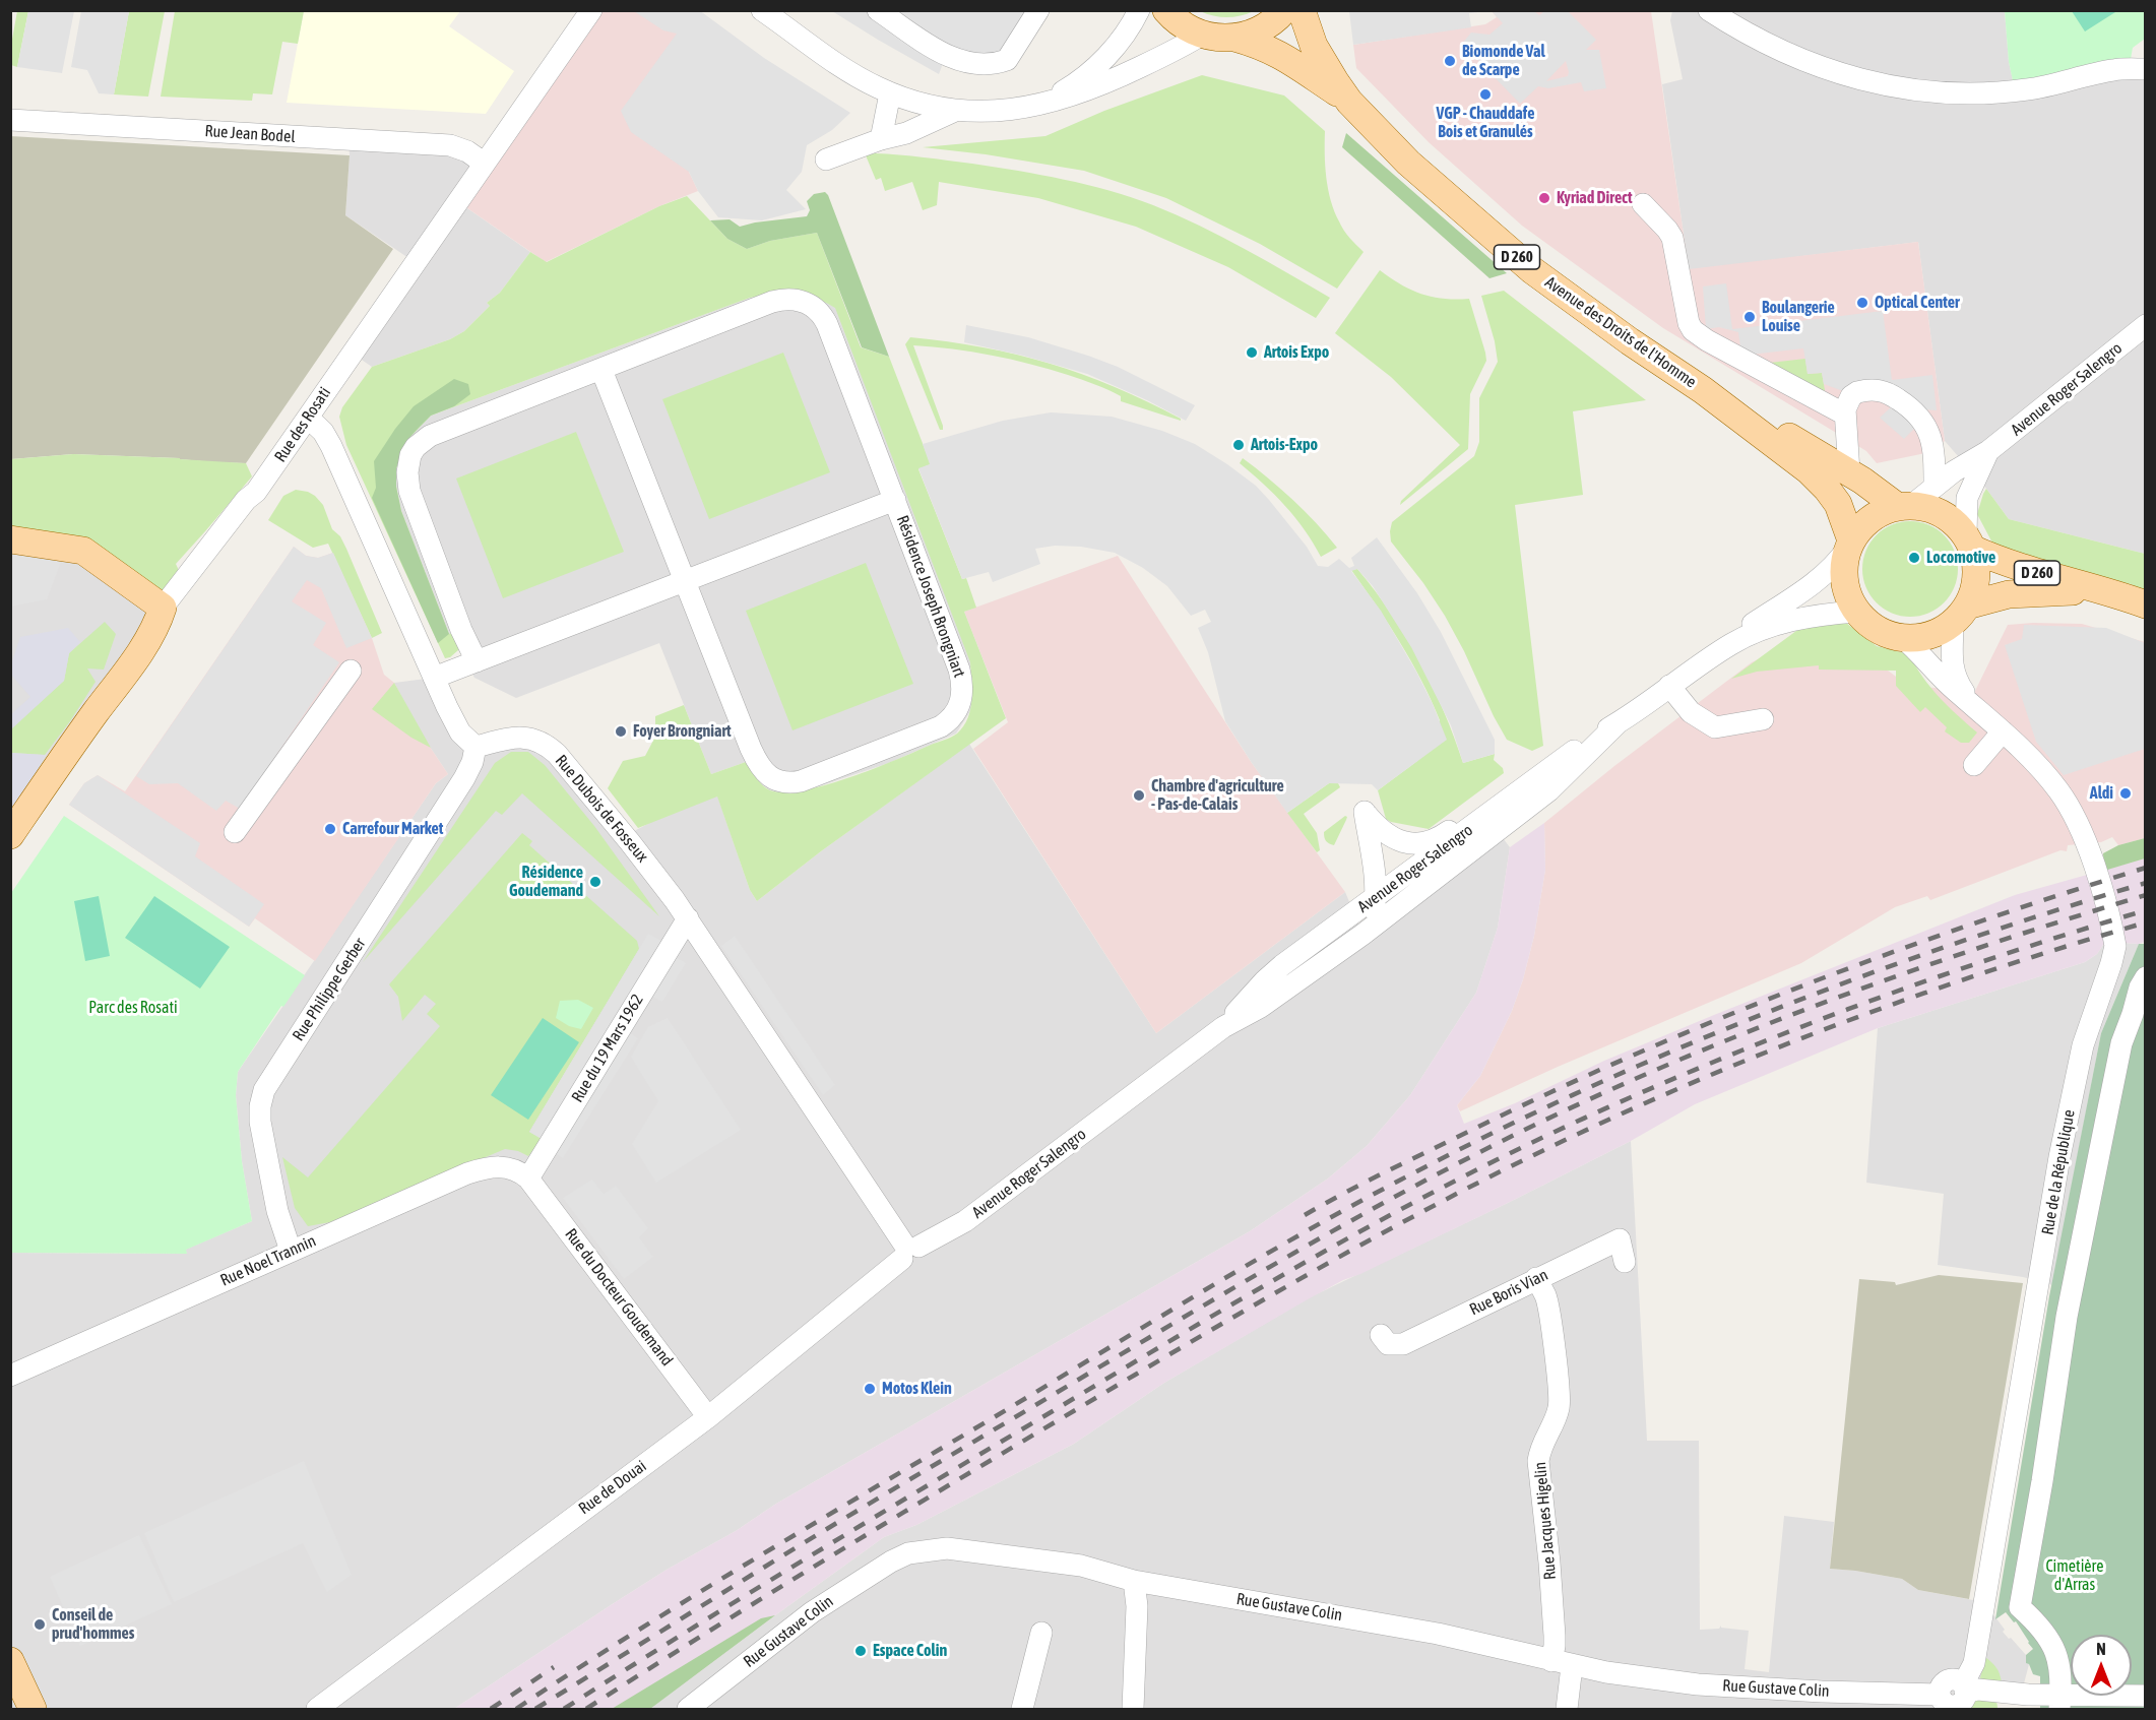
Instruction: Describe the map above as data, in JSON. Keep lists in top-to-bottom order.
{
  "streets": {
    "main road": ["D 260", "Avenue des Droits de l'Homme", "Rue des Rosati"],
    "street": [
      "Rue Jean Bodel",
      "Avenue Roger Salengro",
      "Résidence Joseph Brongniart",
      "Rue Dubois de Fosseux",
      "Rue Philippe Gerber",
      "Rue du 19 Mars 1962",
      "Rue de la République",
      "Rue Noel Trannin",
      "Rue Boris Vian",
      "Rue du Docteur Goudemand",
      "Rue de Douai",
      "Rue Jacques Higelin",
      "Rue Gustave Colin"
    ]
  },
  "crossings": [
    ["Rue Jean Bodel", "Rue des Rosati"],
    ["D 260", "Avenue des Droits de l'Homme"],
    ["D 260", "Avenue Roger Salengro"],
    ["D 260", "Rue de la République"],
    ["Avenue des Droits de l'Homme", "Avenue Roger Salengro"],
    ["Avenue des Droits de l'Homme", "Rue de la République"],
    ["Avenue Roger Salengro", "Rue Dubois de Fosseux"],
    ["Avenue Roger Salengro", "Rue de la République"],
    ["Avenue Roger Salengro", "Rue de Douai"],
    ["Rue Dubois de Fosseux", "Rue Philippe Gerber"],
    ["Rue Dubois de Fosseux", "Rue du 19 Mars 1962"],
    ["Rue Dubois de Fosseux", "Rue de Douai"],
    ["Rue Philippe Gerber", "Rue Noel Trannin"],
    ["Rue du 19 Mars 1962", "Rue Noel Trannin"],
    ["Rue du 19 Mars 1962", "Rue du Docteur Goudemand"],
    ["Rue de la République", "Rue Gustave Colin"],
    ["Rue Noel Trannin", "Rue du Docteur Goudemand"],
    ["Rue Boris Vian", "Rue Jacques Higelin"],
    ["Rue du Docteur Goudemand", "Rue de Douai"],
    ["Rue Jacques Higelin", "Rue Gustave Colin"]
  ],
  "parks": ["Parc des Rosati", "Cimetière d'Arras"],
  "places": [
    "Biomonde Val de Scarpe",
    "VGP - Chauddafe Bois et Granulés",
    "Kyriad Direct",
    "Optical Center",
    "Boulangerie Louise",
    "Artois Expo",
    "Artois-Expo",
    "Locomotive",
    "Foyer Brongniart",
    "Aldi",
    "Chambre d'agriculture - Pas-de-Calais",
    "Carrefour Market",
    "Résidence Goudemand",
    "Motos Klein",
    "Conseil de prud'hommes",
    "Espace Colin"
  ],
  "north": "top"
}
